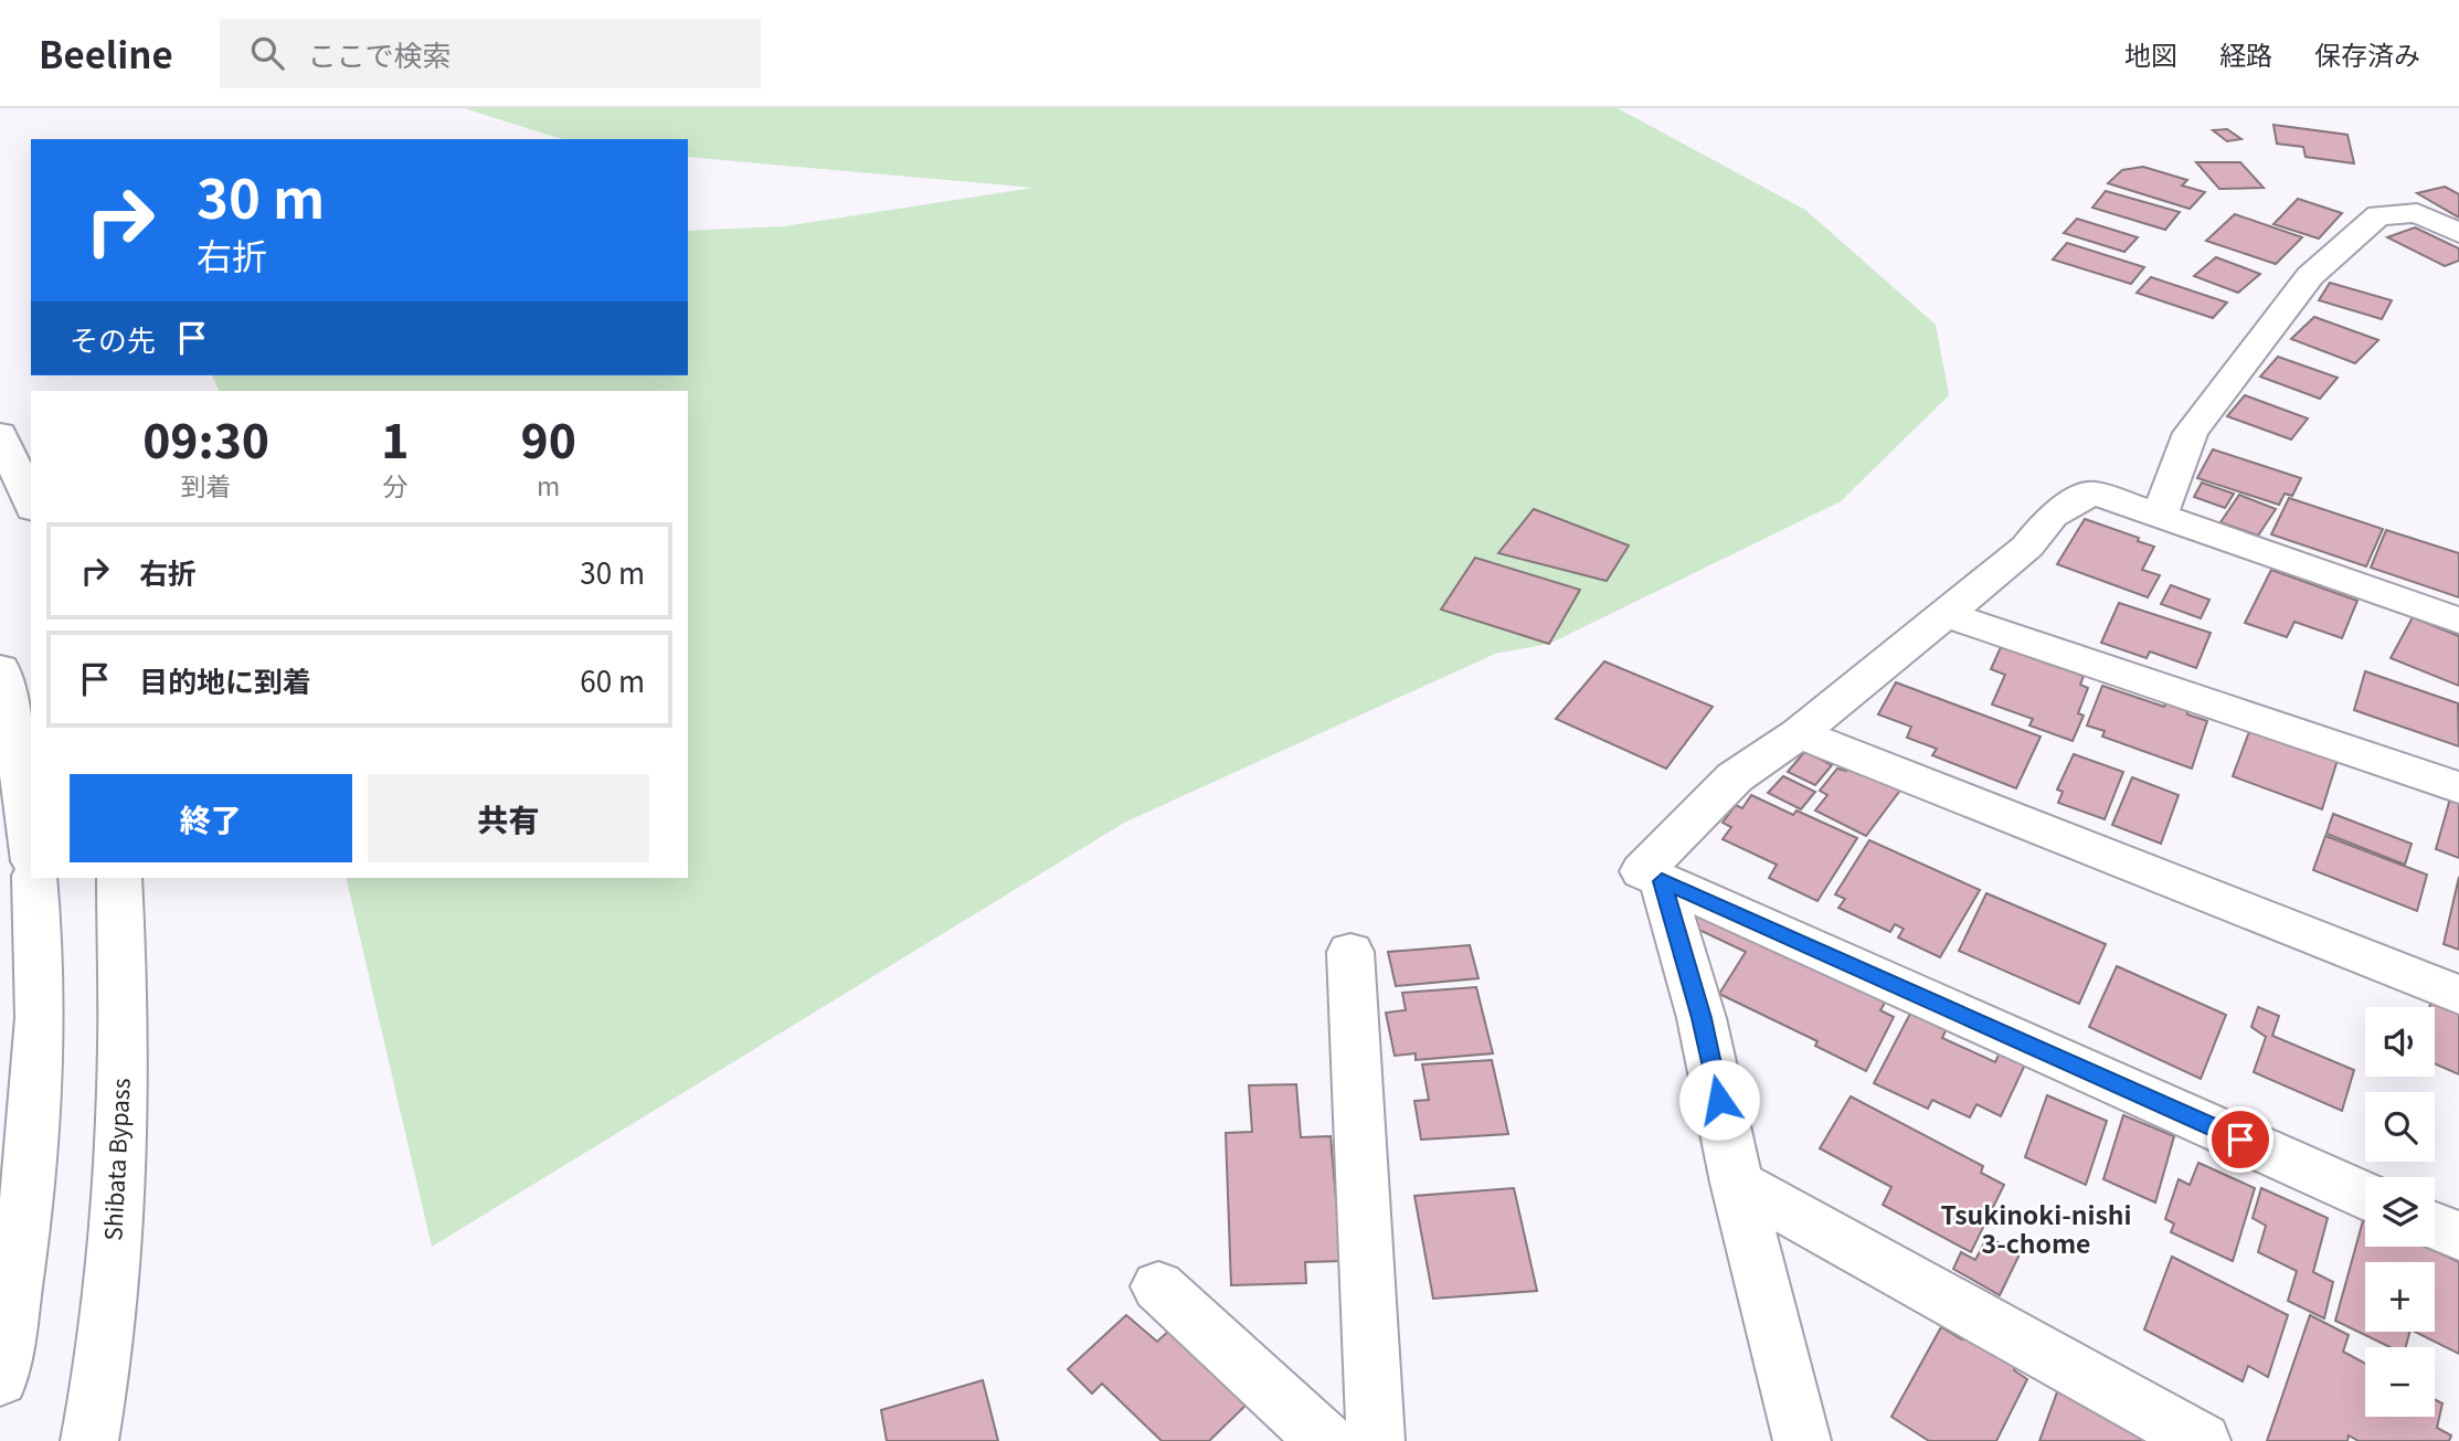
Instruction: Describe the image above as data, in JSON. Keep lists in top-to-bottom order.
{
  "streets": {
    "main road": ["Shibata Bypass"]
  },
  "districts": ["Tsukinoki-nishi 3-chome"],
  "page": {
    "header": "Beeline",
    "search": "ここで検索",
    "nav": ["地図", "経路", "保存済み"],
    "turn": ["30 m", "右折"],
    "then": "その先",
    "eta": [
      "09:30",
      "到着",
      "1",
      "分",
      "90",
      "m"
    ],
    "list": [
      {
        "name": "右折",
        "value": "30 m"
      },
      {
        "name": "目的地に到着",
        "value": "60 m"
      }
    ],
    "buttons": ["終了", "共有"],
    "map_buttons": ["+", "−"]
  }
}
